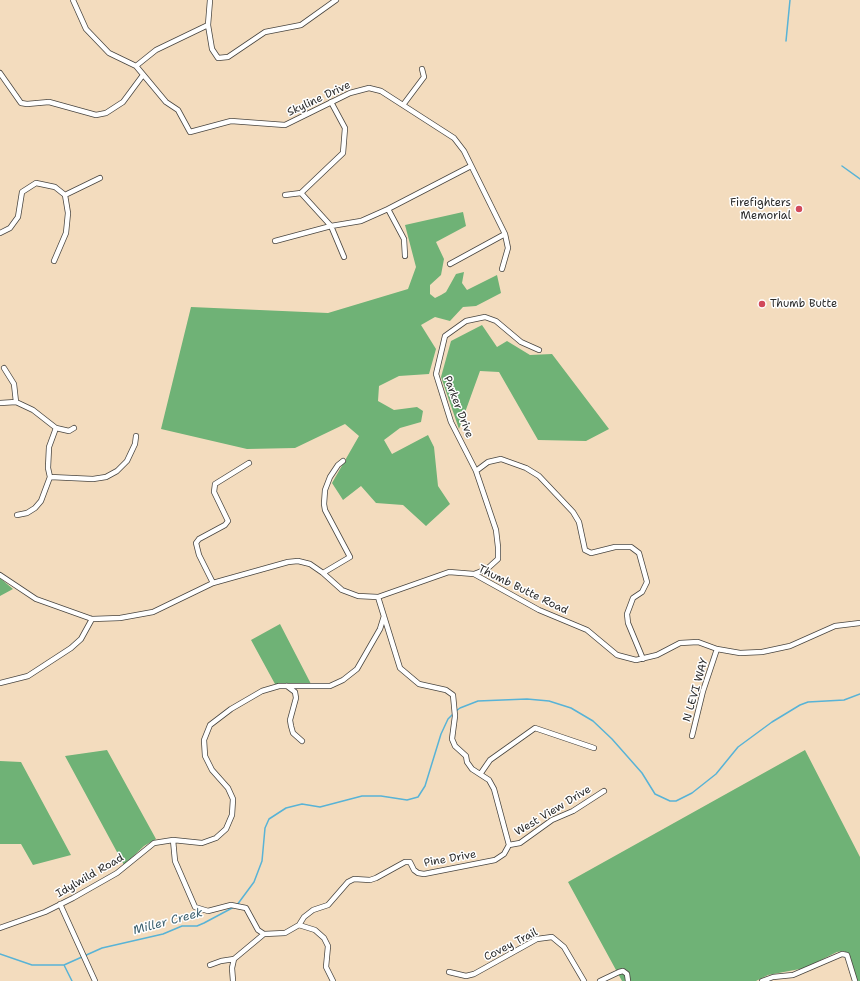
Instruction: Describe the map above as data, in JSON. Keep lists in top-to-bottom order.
{
  "streets": {
    "street": [
      "Skyline Drive",
      "Parker Drive",
      "Thumb Butte Road",
      "N LEVI WAY",
      "West View Drive",
      "Pine Drive",
      "Idylwild Road",
      "Covey Trail"
    ]
  },
  "crossings": [
    ["Parker Drive", "Thumb Butte Road"],
    ["Thumb Butte Road", "N LEVI WAY"],
    ["West View Drive", "Pine Drive"]
  ],
  "water": ["Miller Creek"],
  "places": ["Firefighters Memorial", "Thumb Butte"]
}
